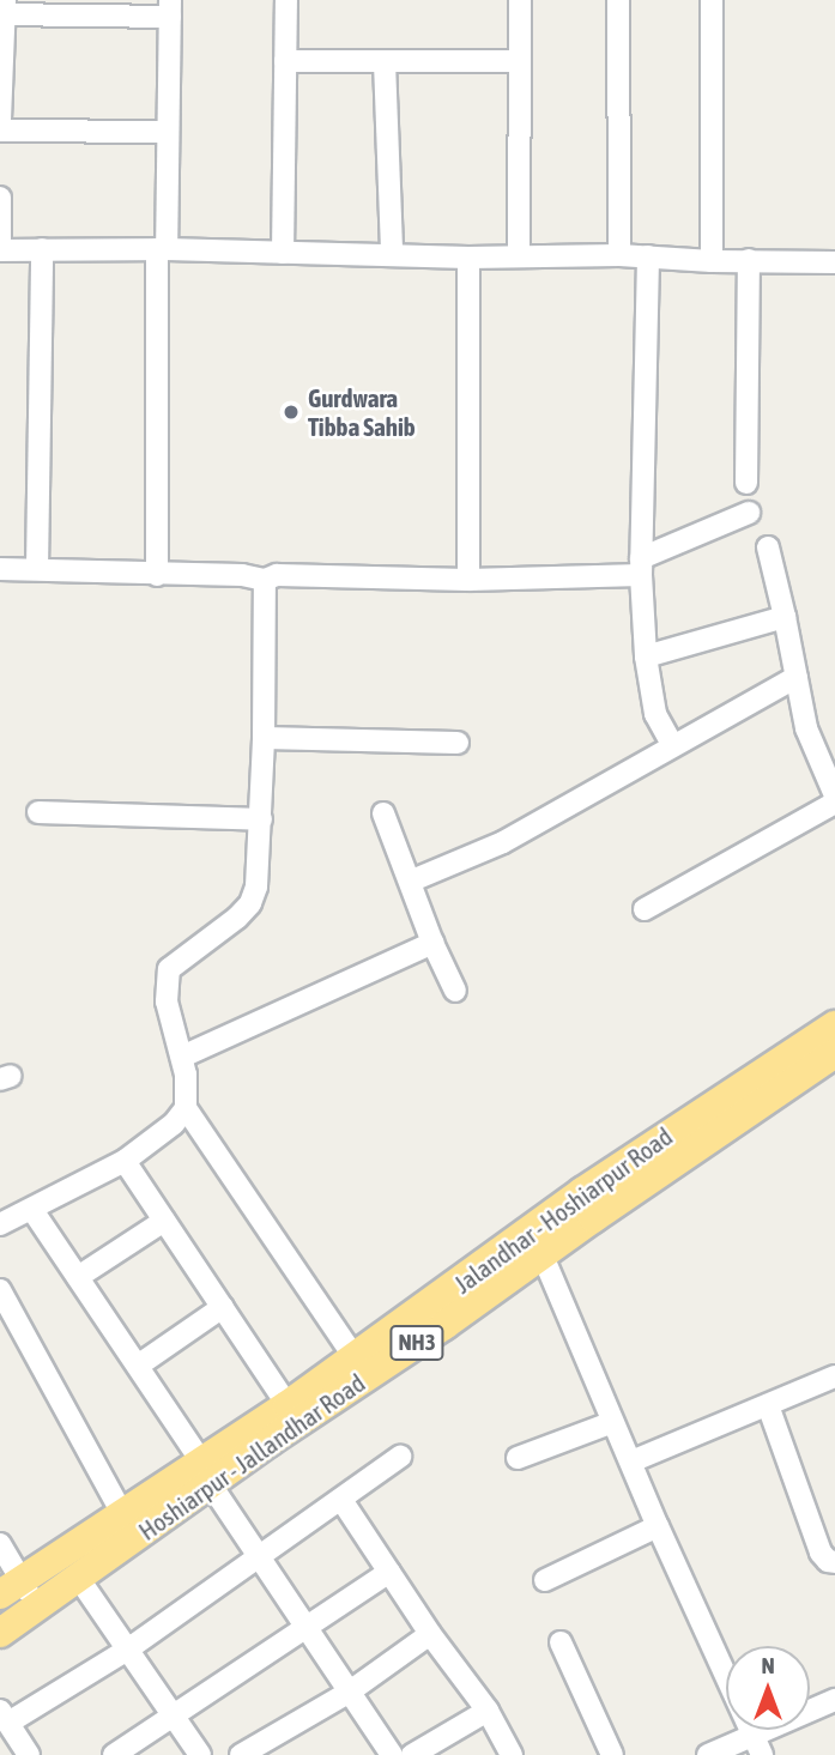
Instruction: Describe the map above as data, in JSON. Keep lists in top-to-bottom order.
{
  "streets": {
    "highway": ["Jalandhar - Hoshiarpur Road", "NH3", "Hoshiarpur - Jallandhar Road"]
  },
  "crossings": [
    ["Jalandhar - Hoshiarpur Road", "Hoshiarpur - Jallandhar Road"]
  ],
  "places": ["Gurdwara Tibba Sahib"],
  "north": "top"
}
